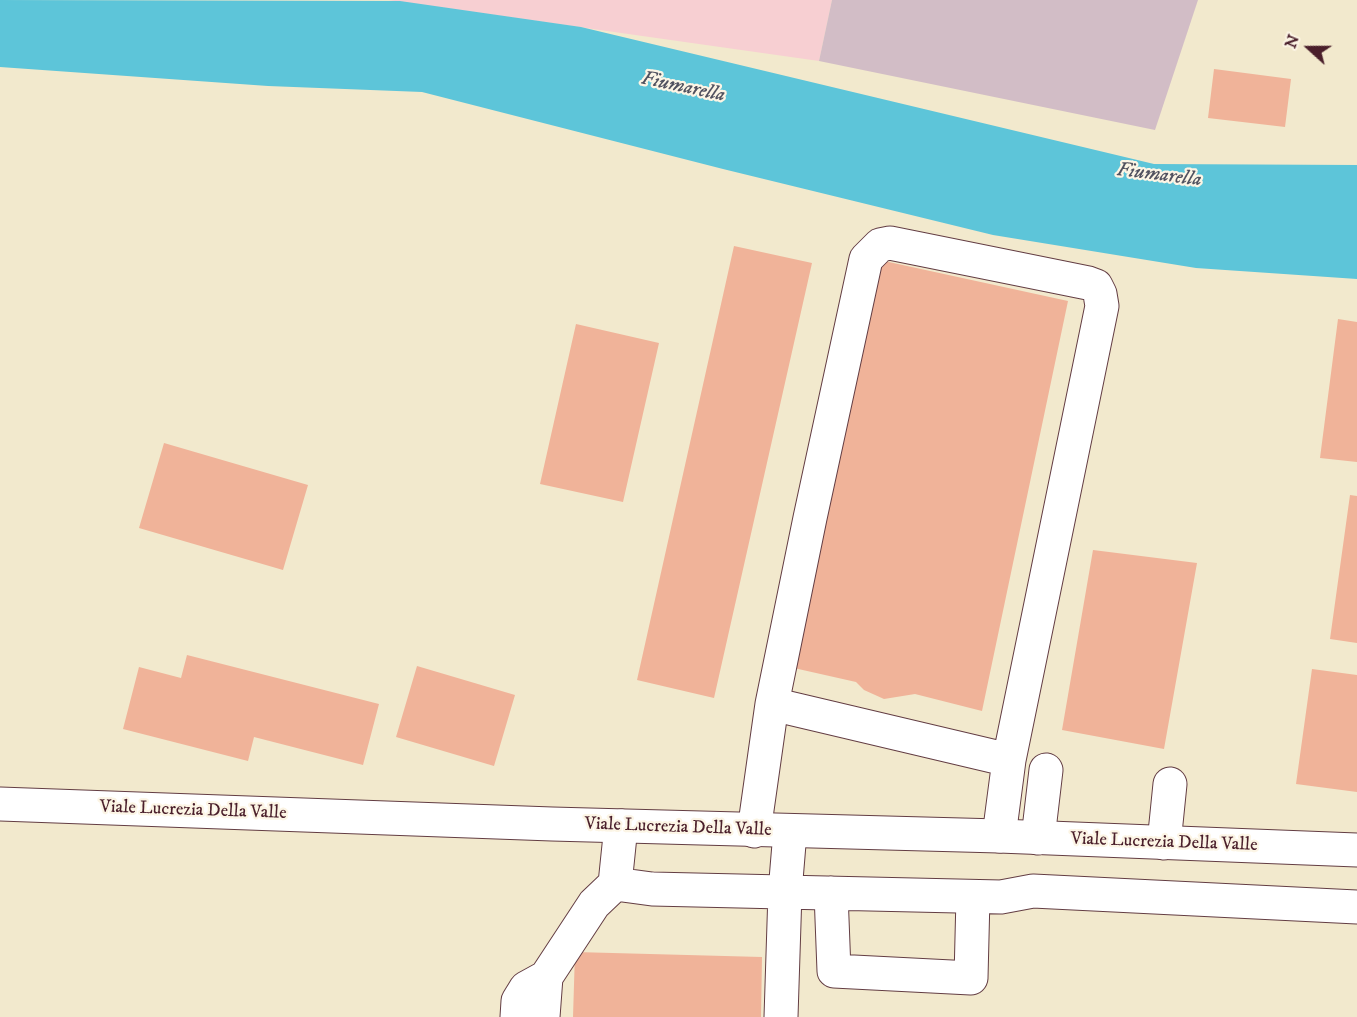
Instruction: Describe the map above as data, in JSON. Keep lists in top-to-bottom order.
{
  "streets": {
    "main road": ["Viale Lucrezia Della Valle"]
  },
  "water": ["Fiumarella"],
  "north": "left"
}
